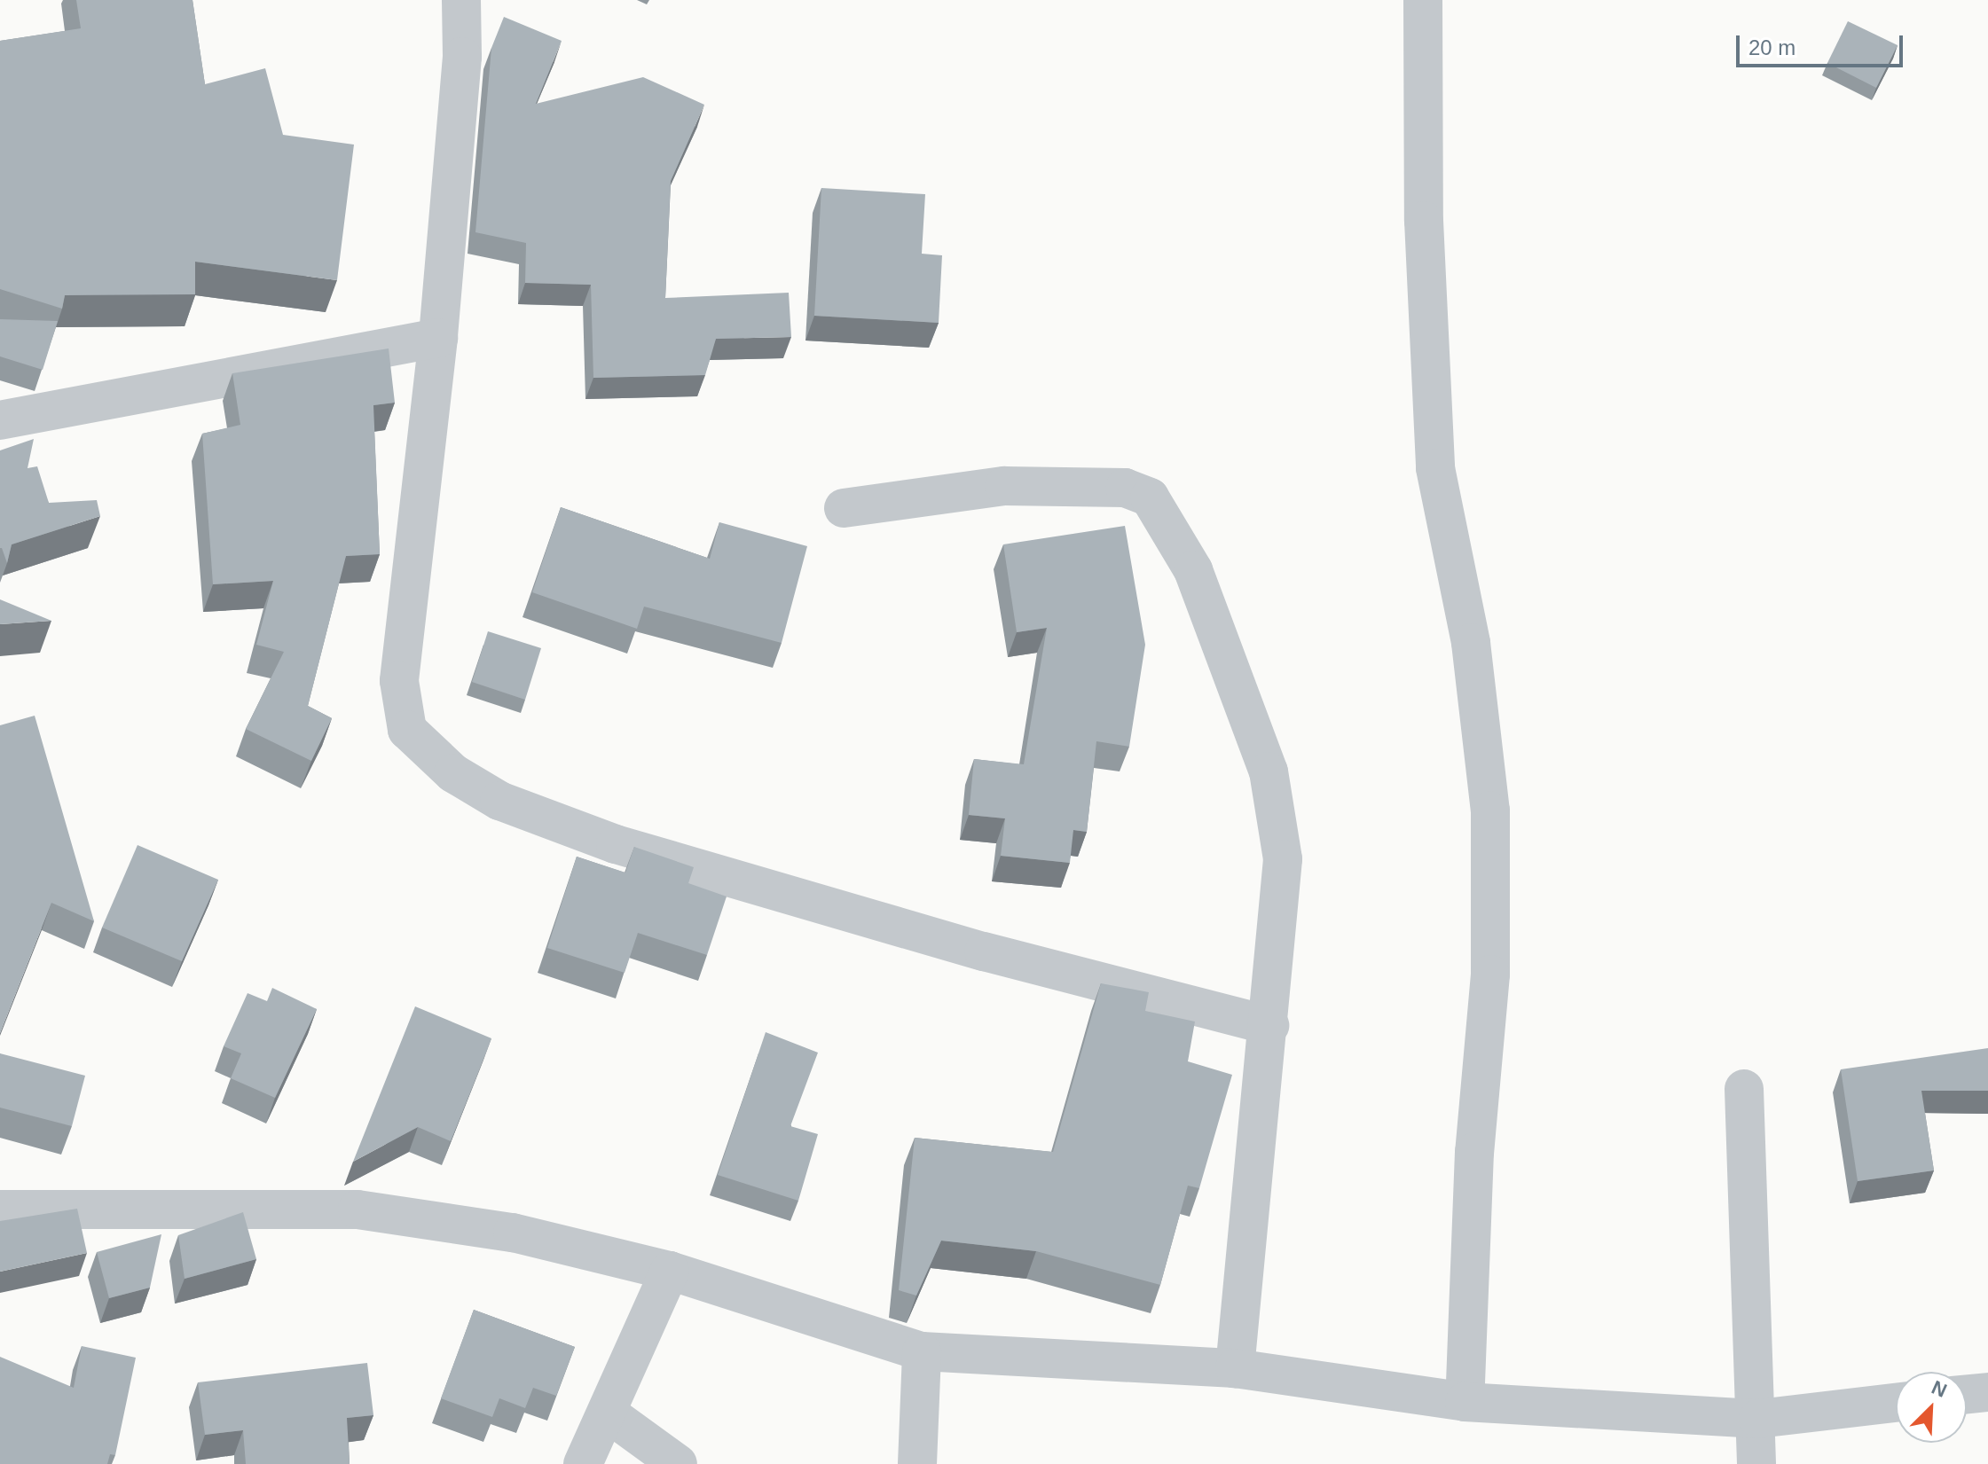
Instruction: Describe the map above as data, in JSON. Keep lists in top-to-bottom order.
{
  "scale_bar": "20 m",
  "north": "top right"
}
